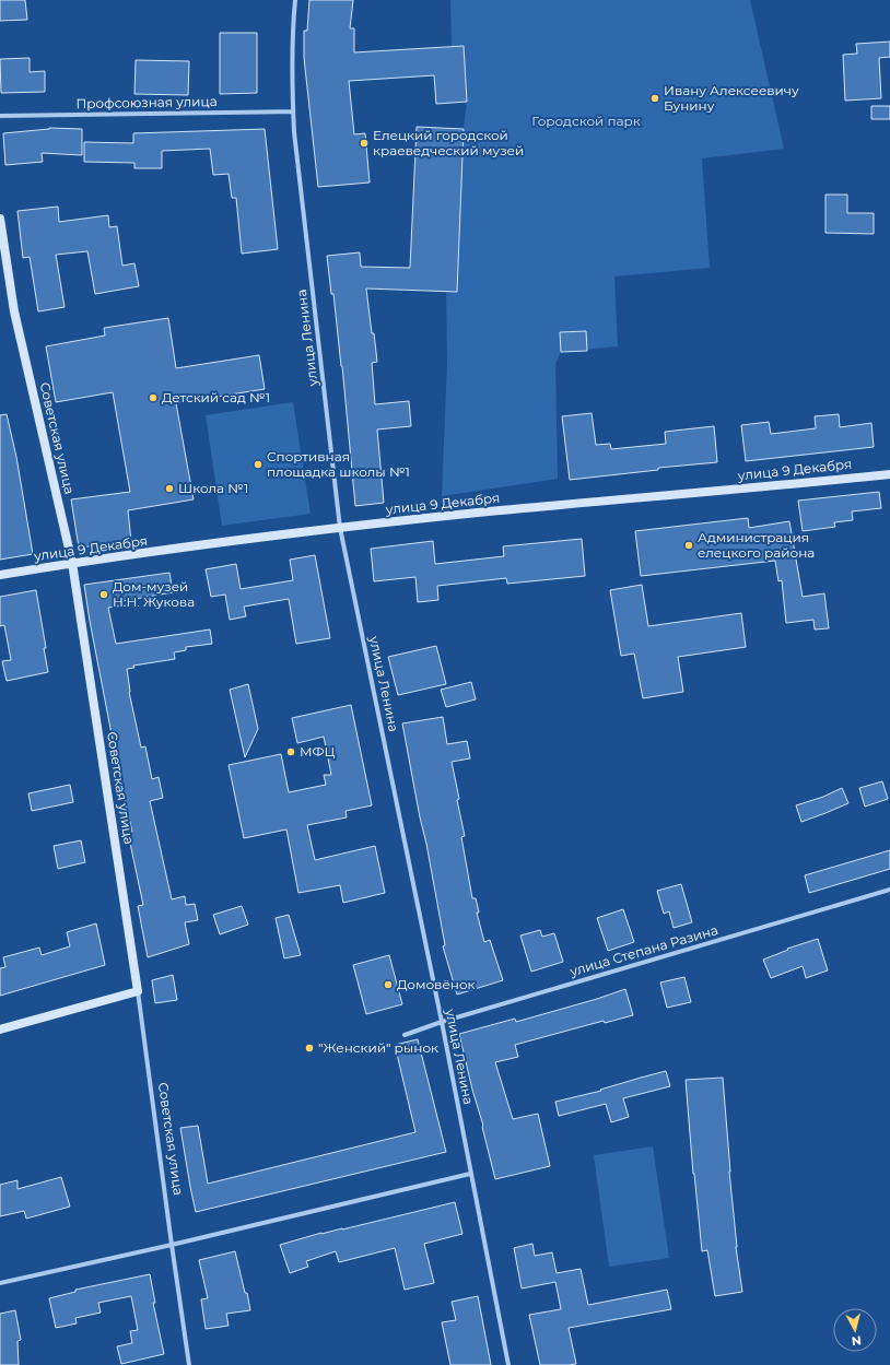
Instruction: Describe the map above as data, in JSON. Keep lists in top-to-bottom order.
{
  "streets": {
    "street": [
      "Профсоюзная улица",
      "улица Ленина",
      "Советская улица",
      "улица 9 Декабря",
      "улица Степана Разина"
    ]
  },
  "crossings": [
    ["Профсоюзная улица", "улица Ленина"],
    ["улица Ленина", "улица 9 Декабря"],
    ["улица Ленина", "улица Степана Разина"],
    ["Советская улица", "улица 9 Декабря"]
  ],
  "parks": ["Городской парк"],
  "places": [
    "Ивану Алексеевичу Бунину",
    "Елецкий городской краеведческий музей",
    "Детский сад №1",
    "Спортивная площадка школы №1",
    "Школа №1",
    "Администрация елецкого района",
    "Дом-музей Н.Н. Жукова",
    "МФЦ",
    "Домовёнок",
    "\"Женский\" рынок"
  ],
  "north": "bottom"
}
